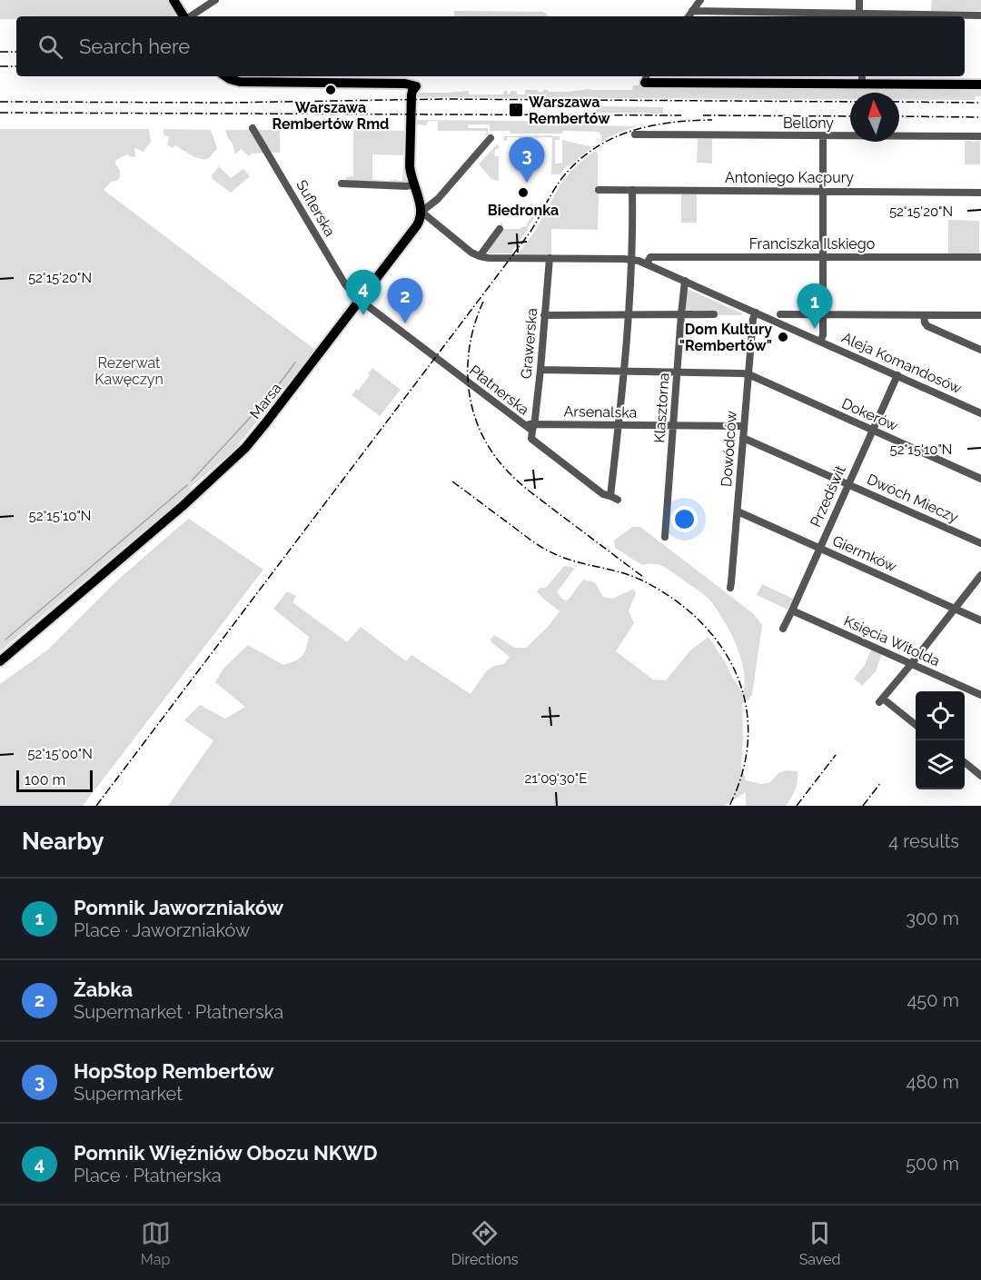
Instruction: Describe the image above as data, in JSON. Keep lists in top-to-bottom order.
{
  "streets": {
    "main road": ["Marsa"],
    "street": [
      "Bellony",
      "Antoniego Kacpury",
      "Suflerska",
      "Franciszka Ilskiego",
      "Grawerska",
      "Aleja Komandosów",
      "Płatnerska",
      "Klasztorna",
      "Arsenalska",
      "Dokerów",
      "Dowódców",
      "Przedświt",
      "Dwóch Mieczy",
      "Giermków",
      "Księcia Witolda"
    ]
  },
  "crossings": [
    ["Suflerska", "Płatnerska"],
    ["Suflerska", "Marsa"],
    ["Franciszka Ilskiego", "Aleja Komandosów"],
    ["Grawerska", "Płatnerska"],
    ["Grawerska", "Arsenalska"],
    ["Aleja Komandosów", "Klasztorna"],
    ["Aleja Komandosów", "Dowódców"],
    ["Aleja Komandosów", "Przedświt"],
    ["Płatnerska", "Marsa"],
    ["Płatnerska", "Arsenalska"],
    ["Klasztorna", "Arsenalska"],
    ["Arsenalska", "Dowódców"],
    ["Dokerów", "Dowódców"],
    ["Dokerów", "Przedświt"],
    ["Dowódców", "Dwóch Mieczy"],
    ["Dowódców", "Giermków"],
    ["Przedświt", "Dwóch Mieczy"],
    ["Przedświt", "Giermków"],
    ["Przedświt", "Księcia Witolda"]
  ],
  "parks": ["Rezerwat Kawęczyn"],
  "places": {
    "other": ["Warszawa Rembertów Rmd", "Biedronka", "Dom Kultury \"Rembertów\""],
    "transit": ["Warszawa Rembertów"]
  },
  "scale_bar": "100 m",
  "north": "top",
  "page": {
    "search": "Search here",
    "pins": [
      "3",
      "4",
      "2",
      "1"
    ],
    "scale": "100 m",
    "heading": ["Nearby", "4 results"],
    "list": [
      {
        "mark": "1",
        "name": "Pomnik Jaworzniaków",
        "note": "Place · Jaworzniaków",
        "value": "300 m"
      },
      {
        "mark": "2",
        "name": "Żabka",
        "note": "Supermarket · Płatnerska",
        "value": "450 m"
      },
      {
        "mark": "3",
        "name": "HopStop Rembertów",
        "note": "Supermarket",
        "value": "480 m"
      },
      {
        "mark": "4",
        "name": "Pomnik Więźniów Obozu NKWD",
        "note": "Place · Płatnerska",
        "value": "500 m"
      }
    ],
    "nav": ["Map", "Directions", "Saved"]
  },
  "coordinates": [
    "52°15'20\"N",
    "52°15'10\"N",
    "52°15'00\"N",
    "21°09'30\"E"
  ]
}
